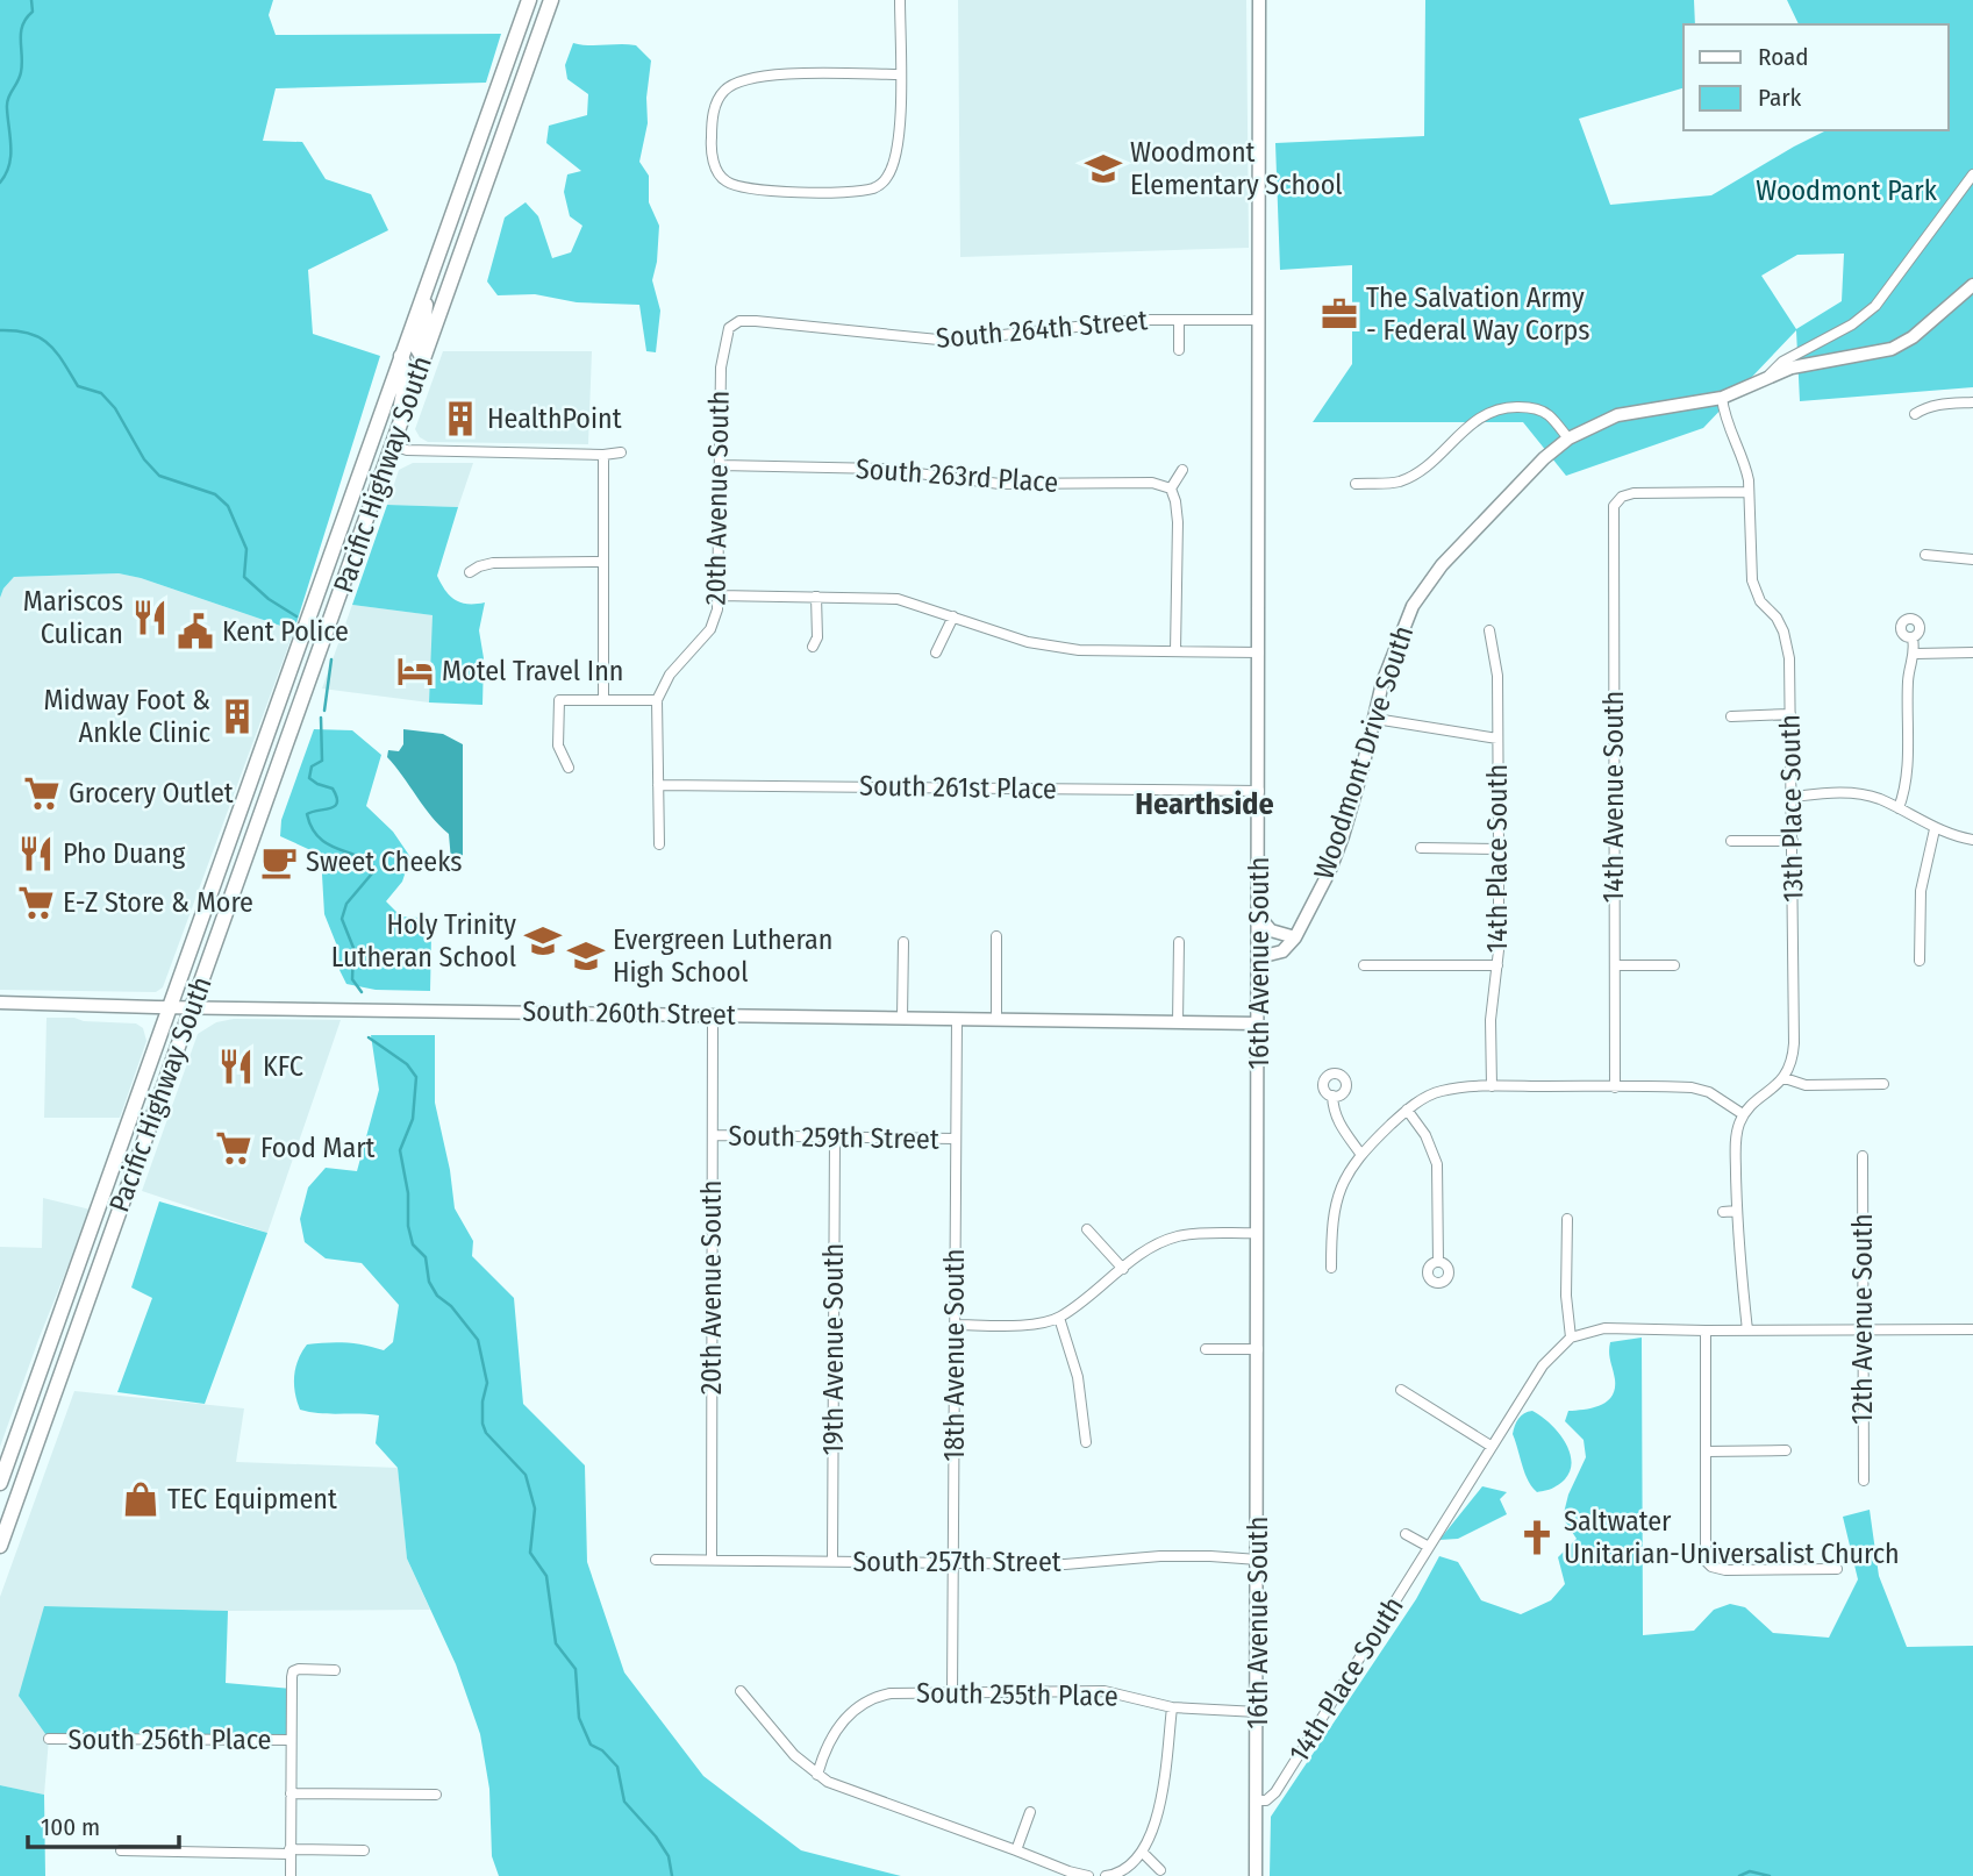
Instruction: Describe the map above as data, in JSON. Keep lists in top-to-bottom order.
{
  "streets": {
    "main road": [
      "Pacific Highway South",
      "Woodmont Drive South",
      "16th Avenue South",
      "South 260th Street"
    ],
    "street": [
      "South 264th Street",
      "South 263rd Place",
      "20th Avenue South",
      "South 261st Place",
      "14th Avenue South",
      "13th Place South",
      "14th Place South",
      "South 259th Street",
      "12th Avenue South",
      "19th Avenue South",
      "18th Avenue South",
      "South 257th Street",
      "South 255th Place",
      "South 256th Place"
    ]
  },
  "crossings": [
    ["South 264th Street", "20th Avenue South"],
    ["South 264th Street", "16th Avenue South"],
    ["Pacific Highway South", "South 260th Street"],
    ["South 263rd Place", "20th Avenue South"],
    ["20th Avenue South", "South 260th Street"],
    ["20th Avenue South", "South 259th Street"],
    ["20th Avenue South", "South 257th Street"],
    ["Woodmont Drive South", "13th Place South"],
    ["South 261st Place", "16th Avenue South"],
    ["14th Avenue South", "13th Place South"],
    ["14th Place South", "16th Avenue South"],
    ["16th Avenue South", "South 260th Street"],
    ["16th Avenue South", "South 257th Street"],
    ["16th Avenue South", "South 255th Place"],
    ["South 260th Street", "18th Avenue South"],
    ["South 259th Street", "19th Avenue South"],
    ["South 259th Street", "18th Avenue South"],
    ["19th Avenue South", "South 257th Street"],
    ["18th Avenue South", "South 257th Street"],
    ["18th Avenue South", "South 255th Place"]
  ],
  "districts": ["Hearthside"],
  "parks": ["Woodmont Park"],
  "places": {
    "school or university": ["Woodmont Elementary School", "Holy Trinity Lutheran School", "Evergreen Lutheran High School"],
    "office": ["The Salvation Army - Federal Way Corps"],
    "building": ["HealthPoint", "Midway Foot & Ankle Clinic"],
    "restaurant": ["Mariscos Culican", "Pho Duang", "KFC"],
    "public building": ["Kent Police"],
    "hotel": ["Motel Travel Inn"],
    "supermarket": ["Grocery Outlet", "E-Z Store & More", "Food Mart"],
    "cafe": ["Sweet Cheeks"],
    "shop": ["TEC Equipment"],
    "church": ["Saltwater Unitarian-Universalist Church"]
  },
  "legend": ["Road", "Park"],
  "scale_bar": "100 m"
}
